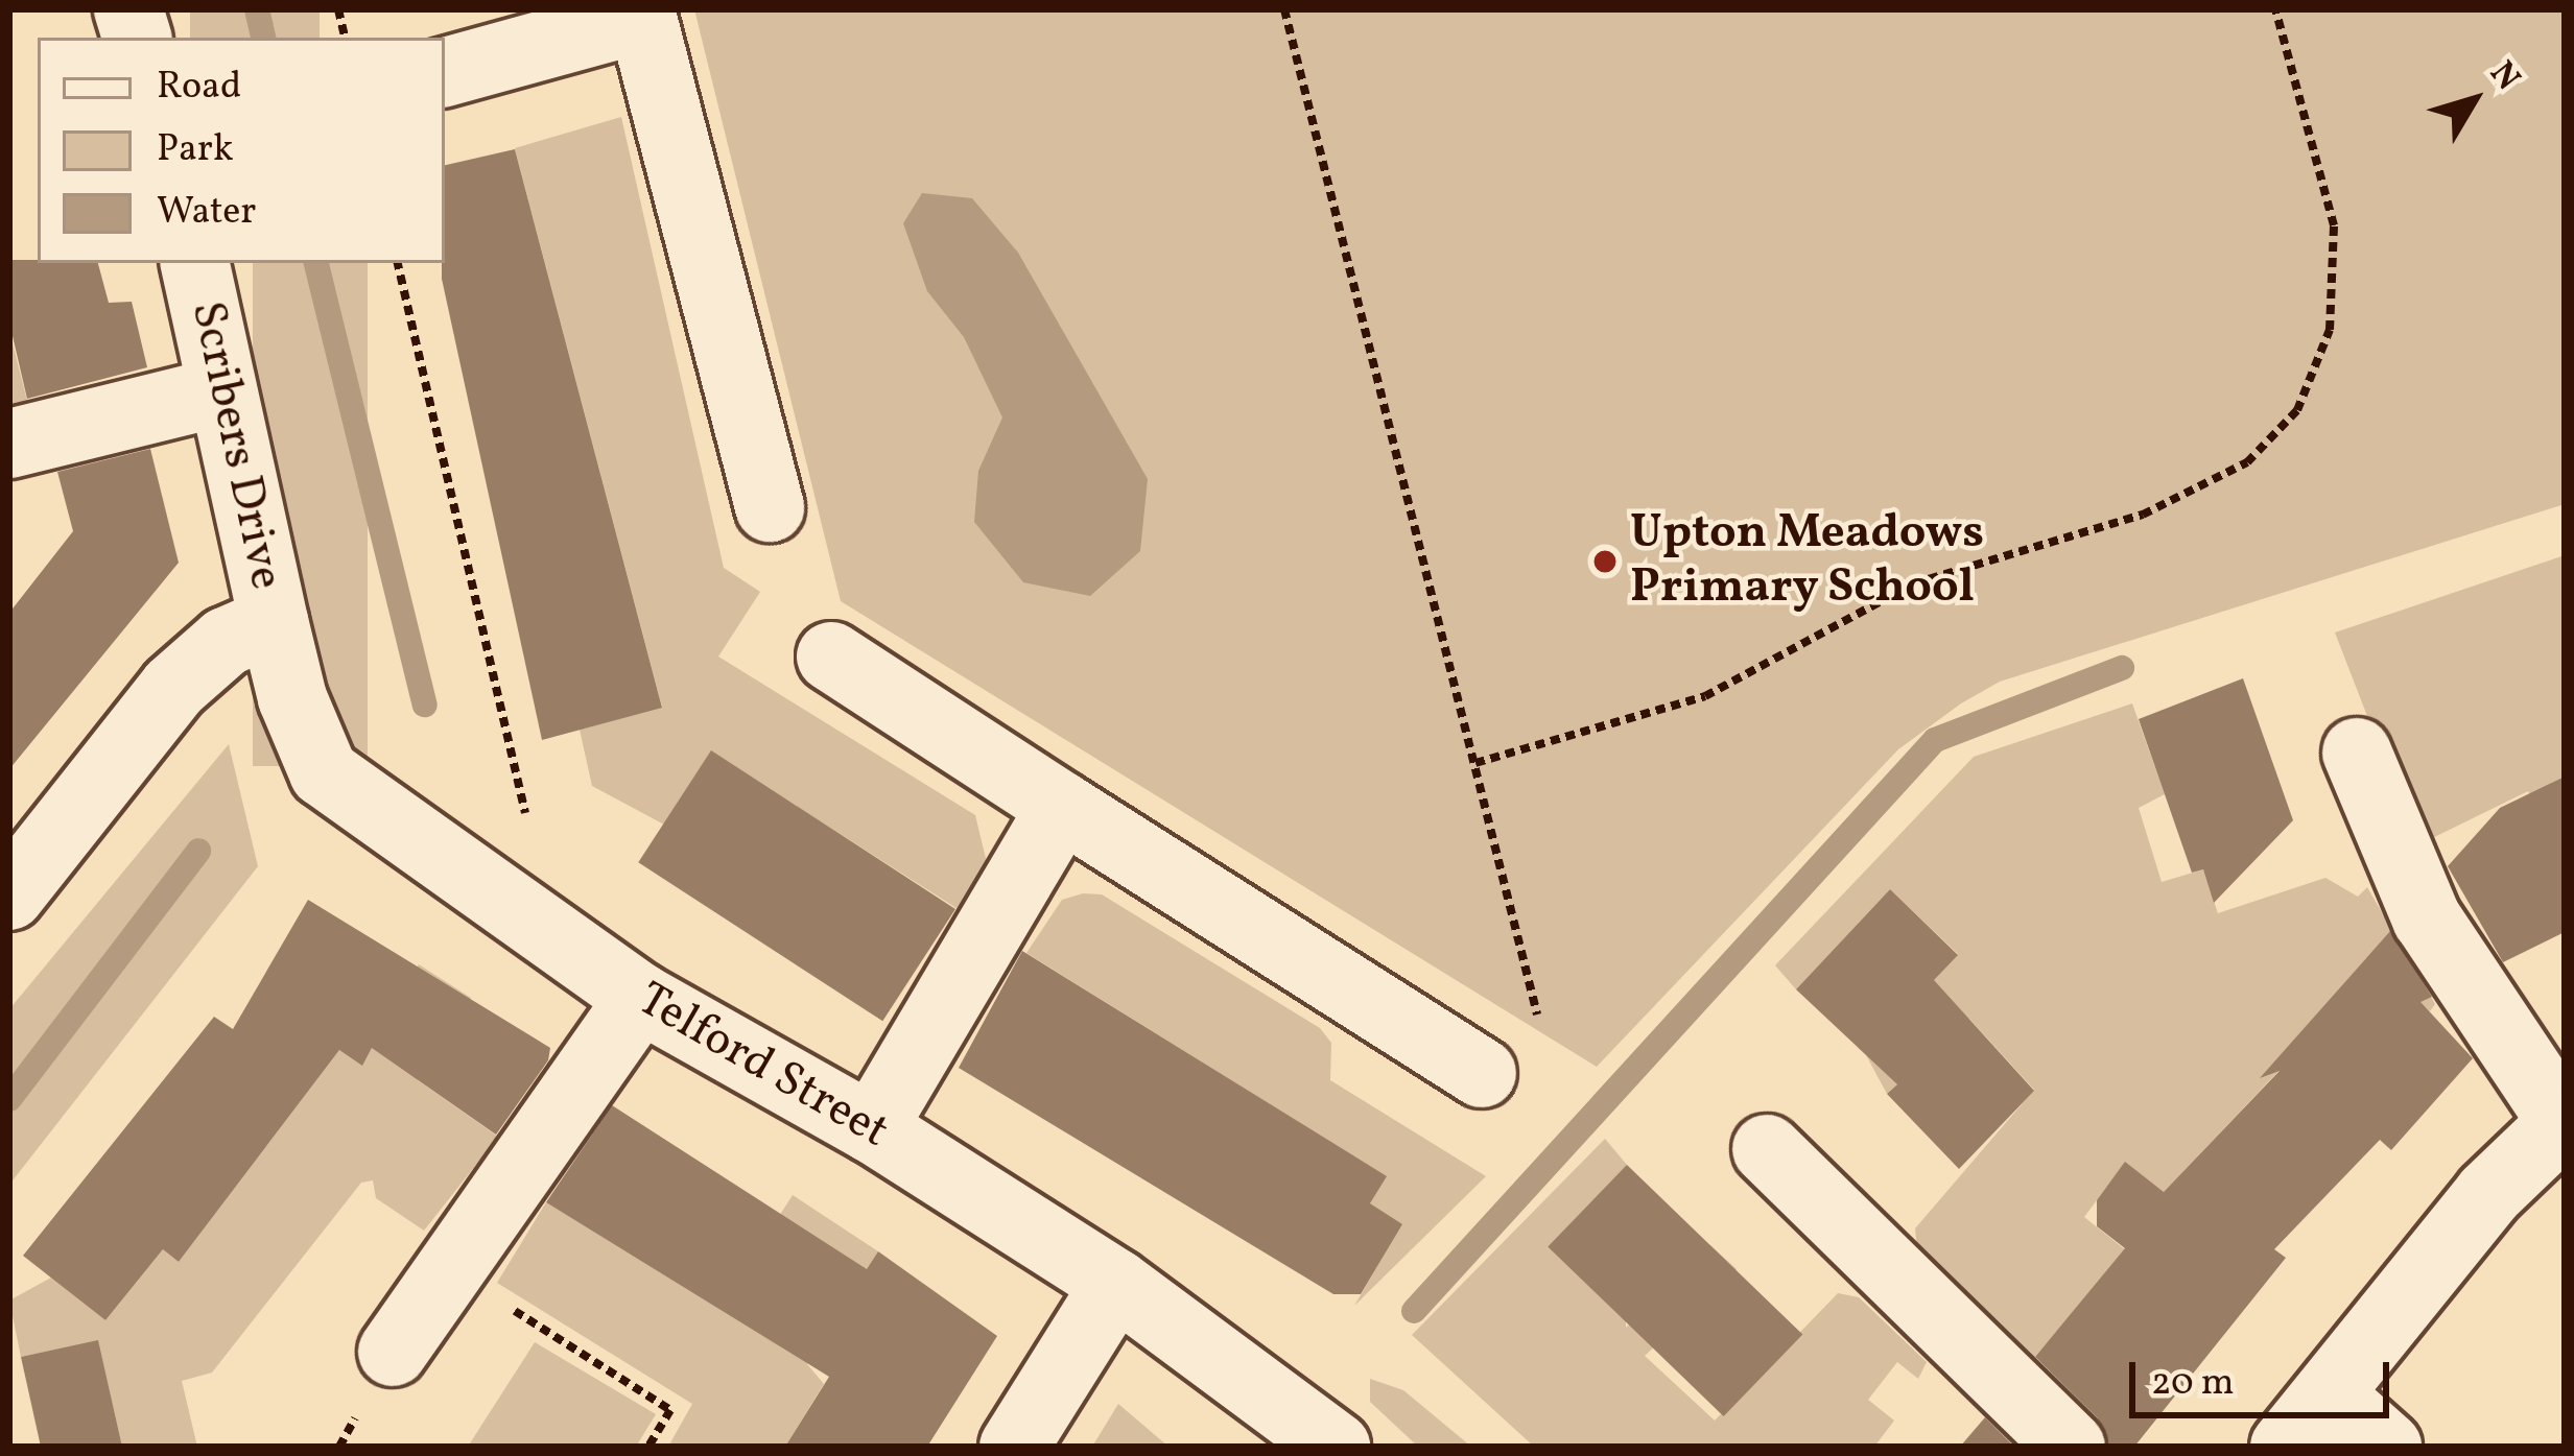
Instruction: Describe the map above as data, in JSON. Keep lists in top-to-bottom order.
{
  "streets": {
    "street": ["Scribers Drive", "Telford Street"]
  },
  "crossings": [
    ["Scribers Drive", "Telford Street"]
  ],
  "places": ["Upton Meadows Primary School"],
  "legend": ["Road", "Park", "Water"],
  "scale_bar": "20 m",
  "north": "top right"
}
